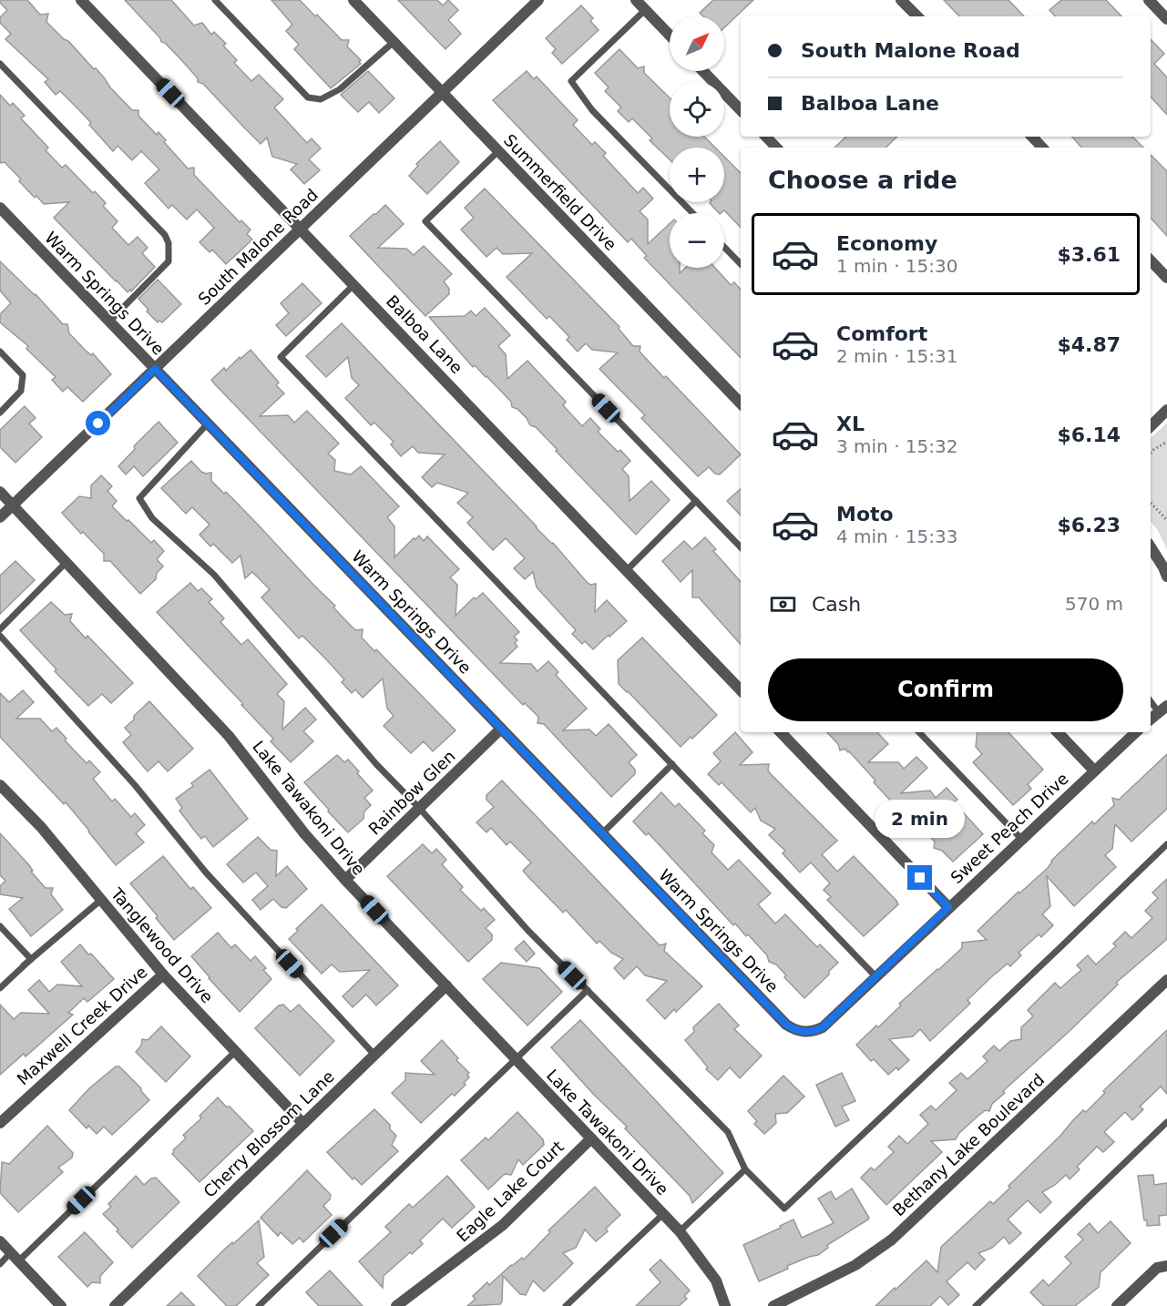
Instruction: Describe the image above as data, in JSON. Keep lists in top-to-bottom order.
{
  "streets": {
    "street": [
      "Summerfield Drive",
      "South Malone Road",
      "Warm Springs Drive",
      "Balboa Lane",
      "Rainbow Glen",
      "Lake Tawakoni Drive",
      "Sweet Peach Drive",
      "Tanglewood Drive",
      "Maxwell Creek Drive",
      "Cherry Blossom Lane",
      "Bethany Lake Boulevard",
      "Eagle Lake Court"
    ]
  },
  "crossings": [
    ["Summerfield Drive", "South Malone Road"],
    ["South Malone Road", "Warm Springs Drive"],
    ["South Malone Road", "Balboa Lane"],
    ["South Malone Road", "Lake Tawakoni Drive"],
    ["Warm Springs Drive", "Rainbow Glen"],
    ["Warm Springs Drive", "Sweet Peach Drive"],
    ["Rainbow Glen", "Lake Tawakoni Drive"],
    ["Lake Tawakoni Drive", "Cherry Blossom Lane"],
    ["Lake Tawakoni Drive", "Eagle Lake Court"],
    ["Tanglewood Drive", "Maxwell Creek Drive"],
    ["Tanglewood Drive", "Cherry Blossom Lane"]
  ],
  "north": "top right",
  "page": {
    "map_buttons": ["+", "−"],
    "banner": ["South Malone Road", "Balboa Lane"],
    "heading": "Choose a ride",
    "list": [
      {
        "name": "Economy",
        "note": "1 min · 15:30",
        "value": "$3.61"
      },
      {
        "name": "Comfort",
        "note": "2 min · 15:31",
        "value": "$4.87"
      },
      {
        "name": "XL",
        "note": "3 min · 15:32",
        "value": "$6.14"
      },
      {
        "name": "Moto",
        "note": "4 min · 15:33",
        "value": "$6.23"
      }
    ],
    "pay": ["Cash", "570 m"],
    "buttons": "Confirm",
    "bubble": "2 min"
  }
}
